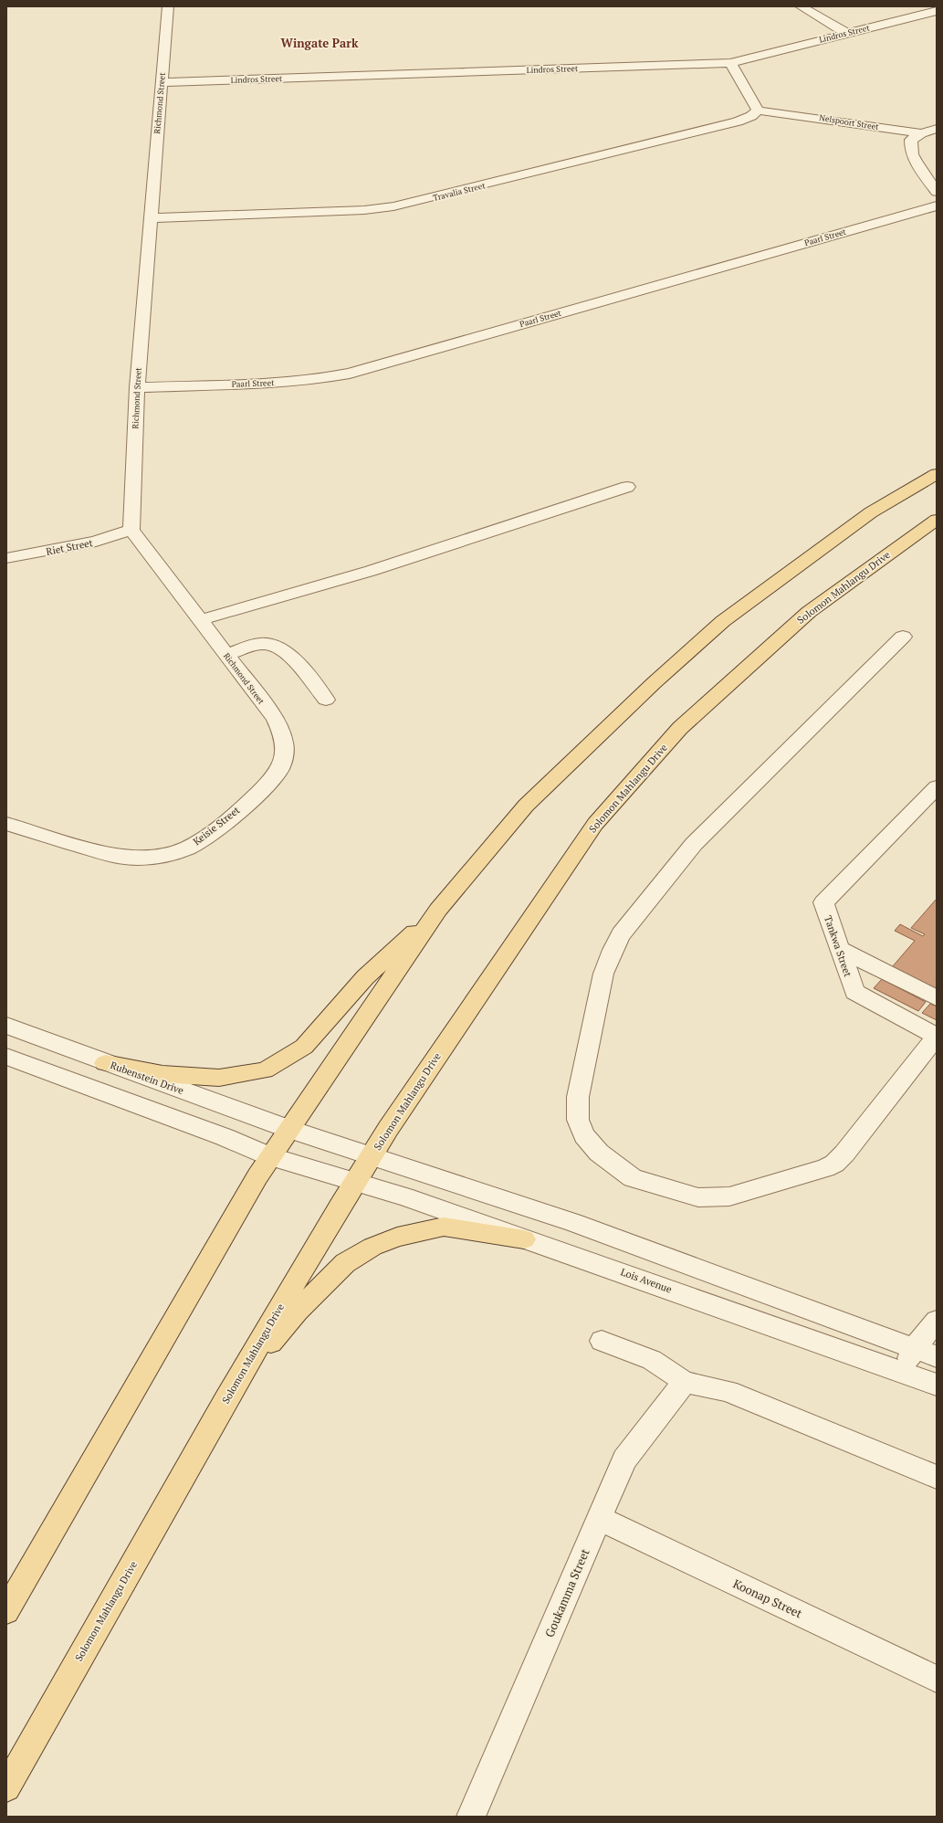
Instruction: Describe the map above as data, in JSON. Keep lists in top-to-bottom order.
{
  "streets": {
    "main road": ["Solomon Mahlangu Drive"],
    "street": [
      "Lindros Street",
      "Richmond Street",
      "Nelspoort Street",
      "Travalia Street",
      "Paarl Street",
      "Riet Street",
      "Keisie Street",
      "Tankwa Street",
      "Rubenstein Drive",
      "Lois Avenue",
      "Goukamma Street",
      "Koonap Street"
    ]
  },
  "crossings": [
    ["Lindros Street", "Richmond Street"],
    ["Richmond Street", "Travalia Street"],
    ["Richmond Street", "Paarl Street"],
    ["Richmond Street", "Riet Street"],
    ["Richmond Street", "Keisie Street"],
    ["Nelspoort Street", "Travalia Street"],
    ["Solomon Mahlangu Drive", "Rubenstein Drive"],
    ["Solomon Mahlangu Drive", "Lois Avenue"],
    ["Goukamma Street", "Koonap Street"]
  ],
  "districts": ["Wingate Park"]
}
